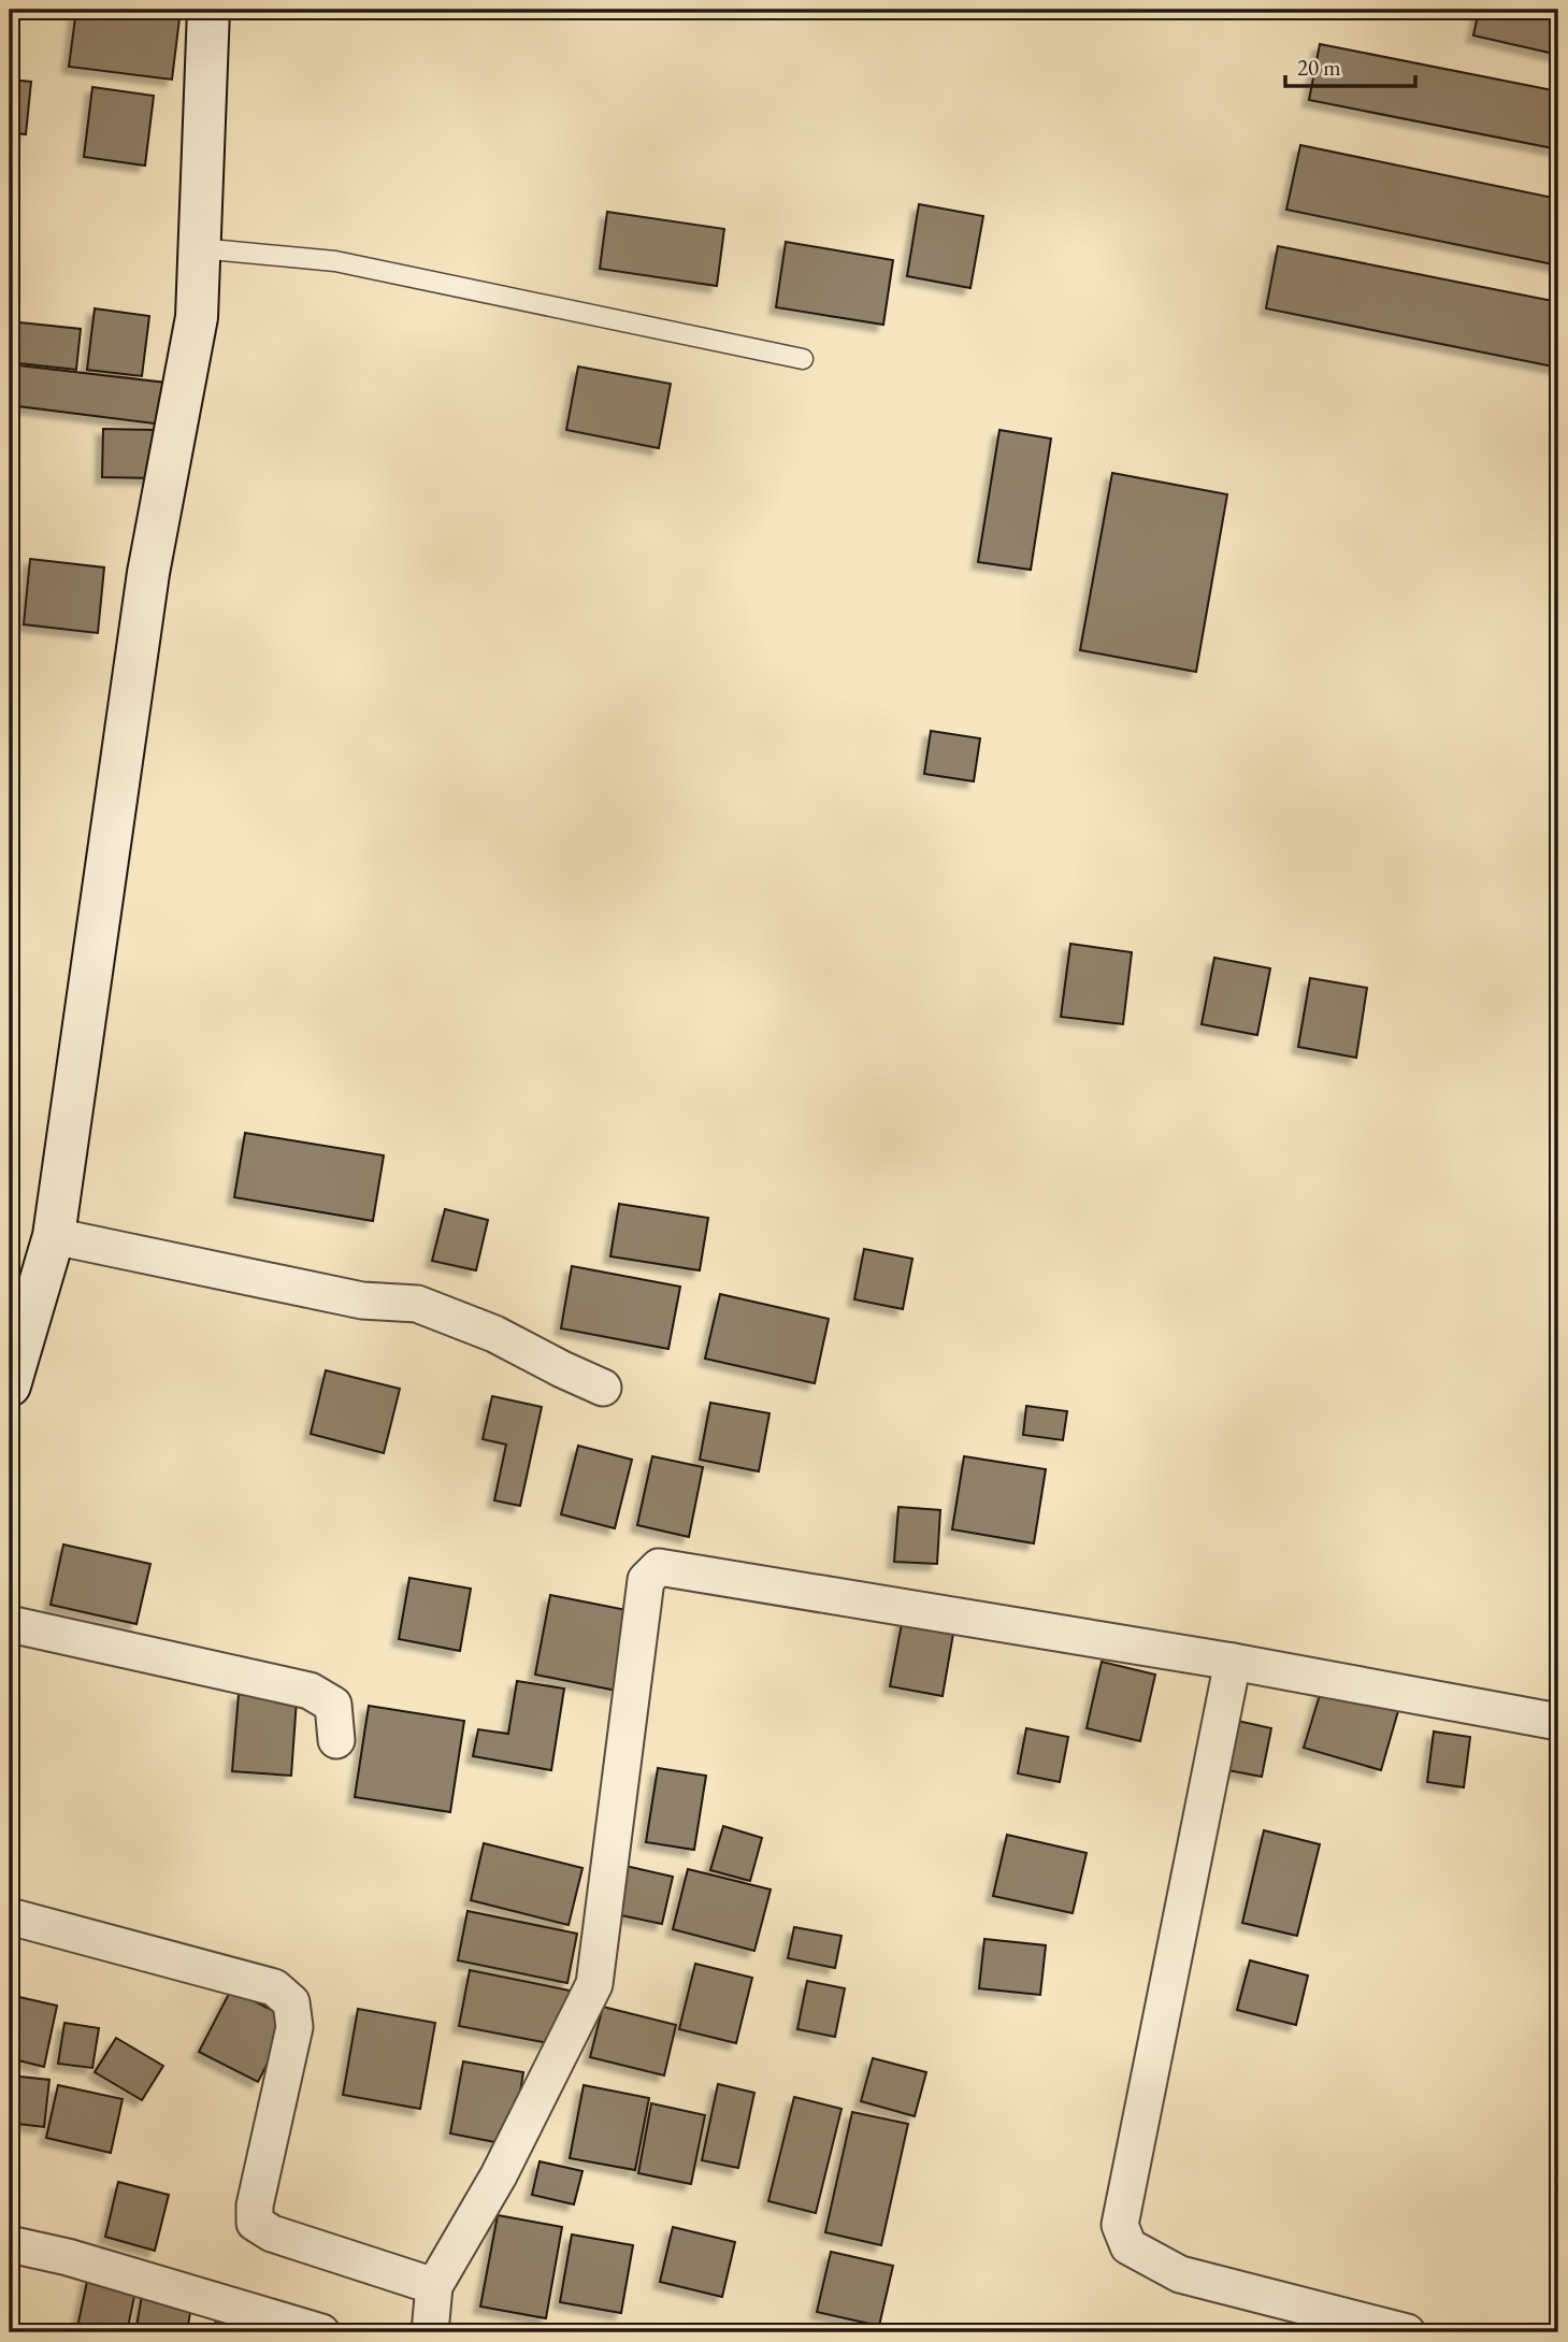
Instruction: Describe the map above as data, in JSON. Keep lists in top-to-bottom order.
{
  "scale_bar": "20 m"
}
